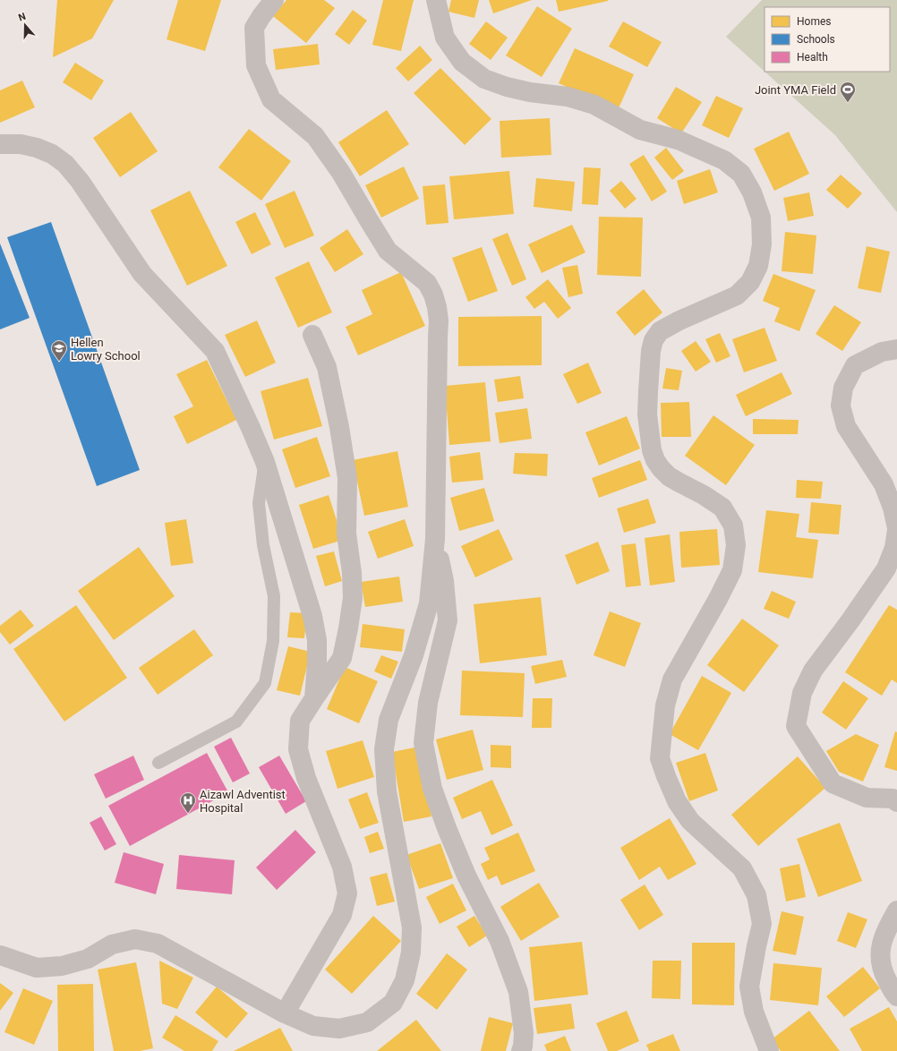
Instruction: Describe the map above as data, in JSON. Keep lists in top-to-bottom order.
{
  "places": {
    "sports": ["Joint YMA Field"],
    "school or university": ["Hellen Lowry School"],
    "hospital": ["Aizawl Adventist Hospital"]
  },
  "legend": ["Homes", "Schools", "Health"],
  "north": "top"
}
